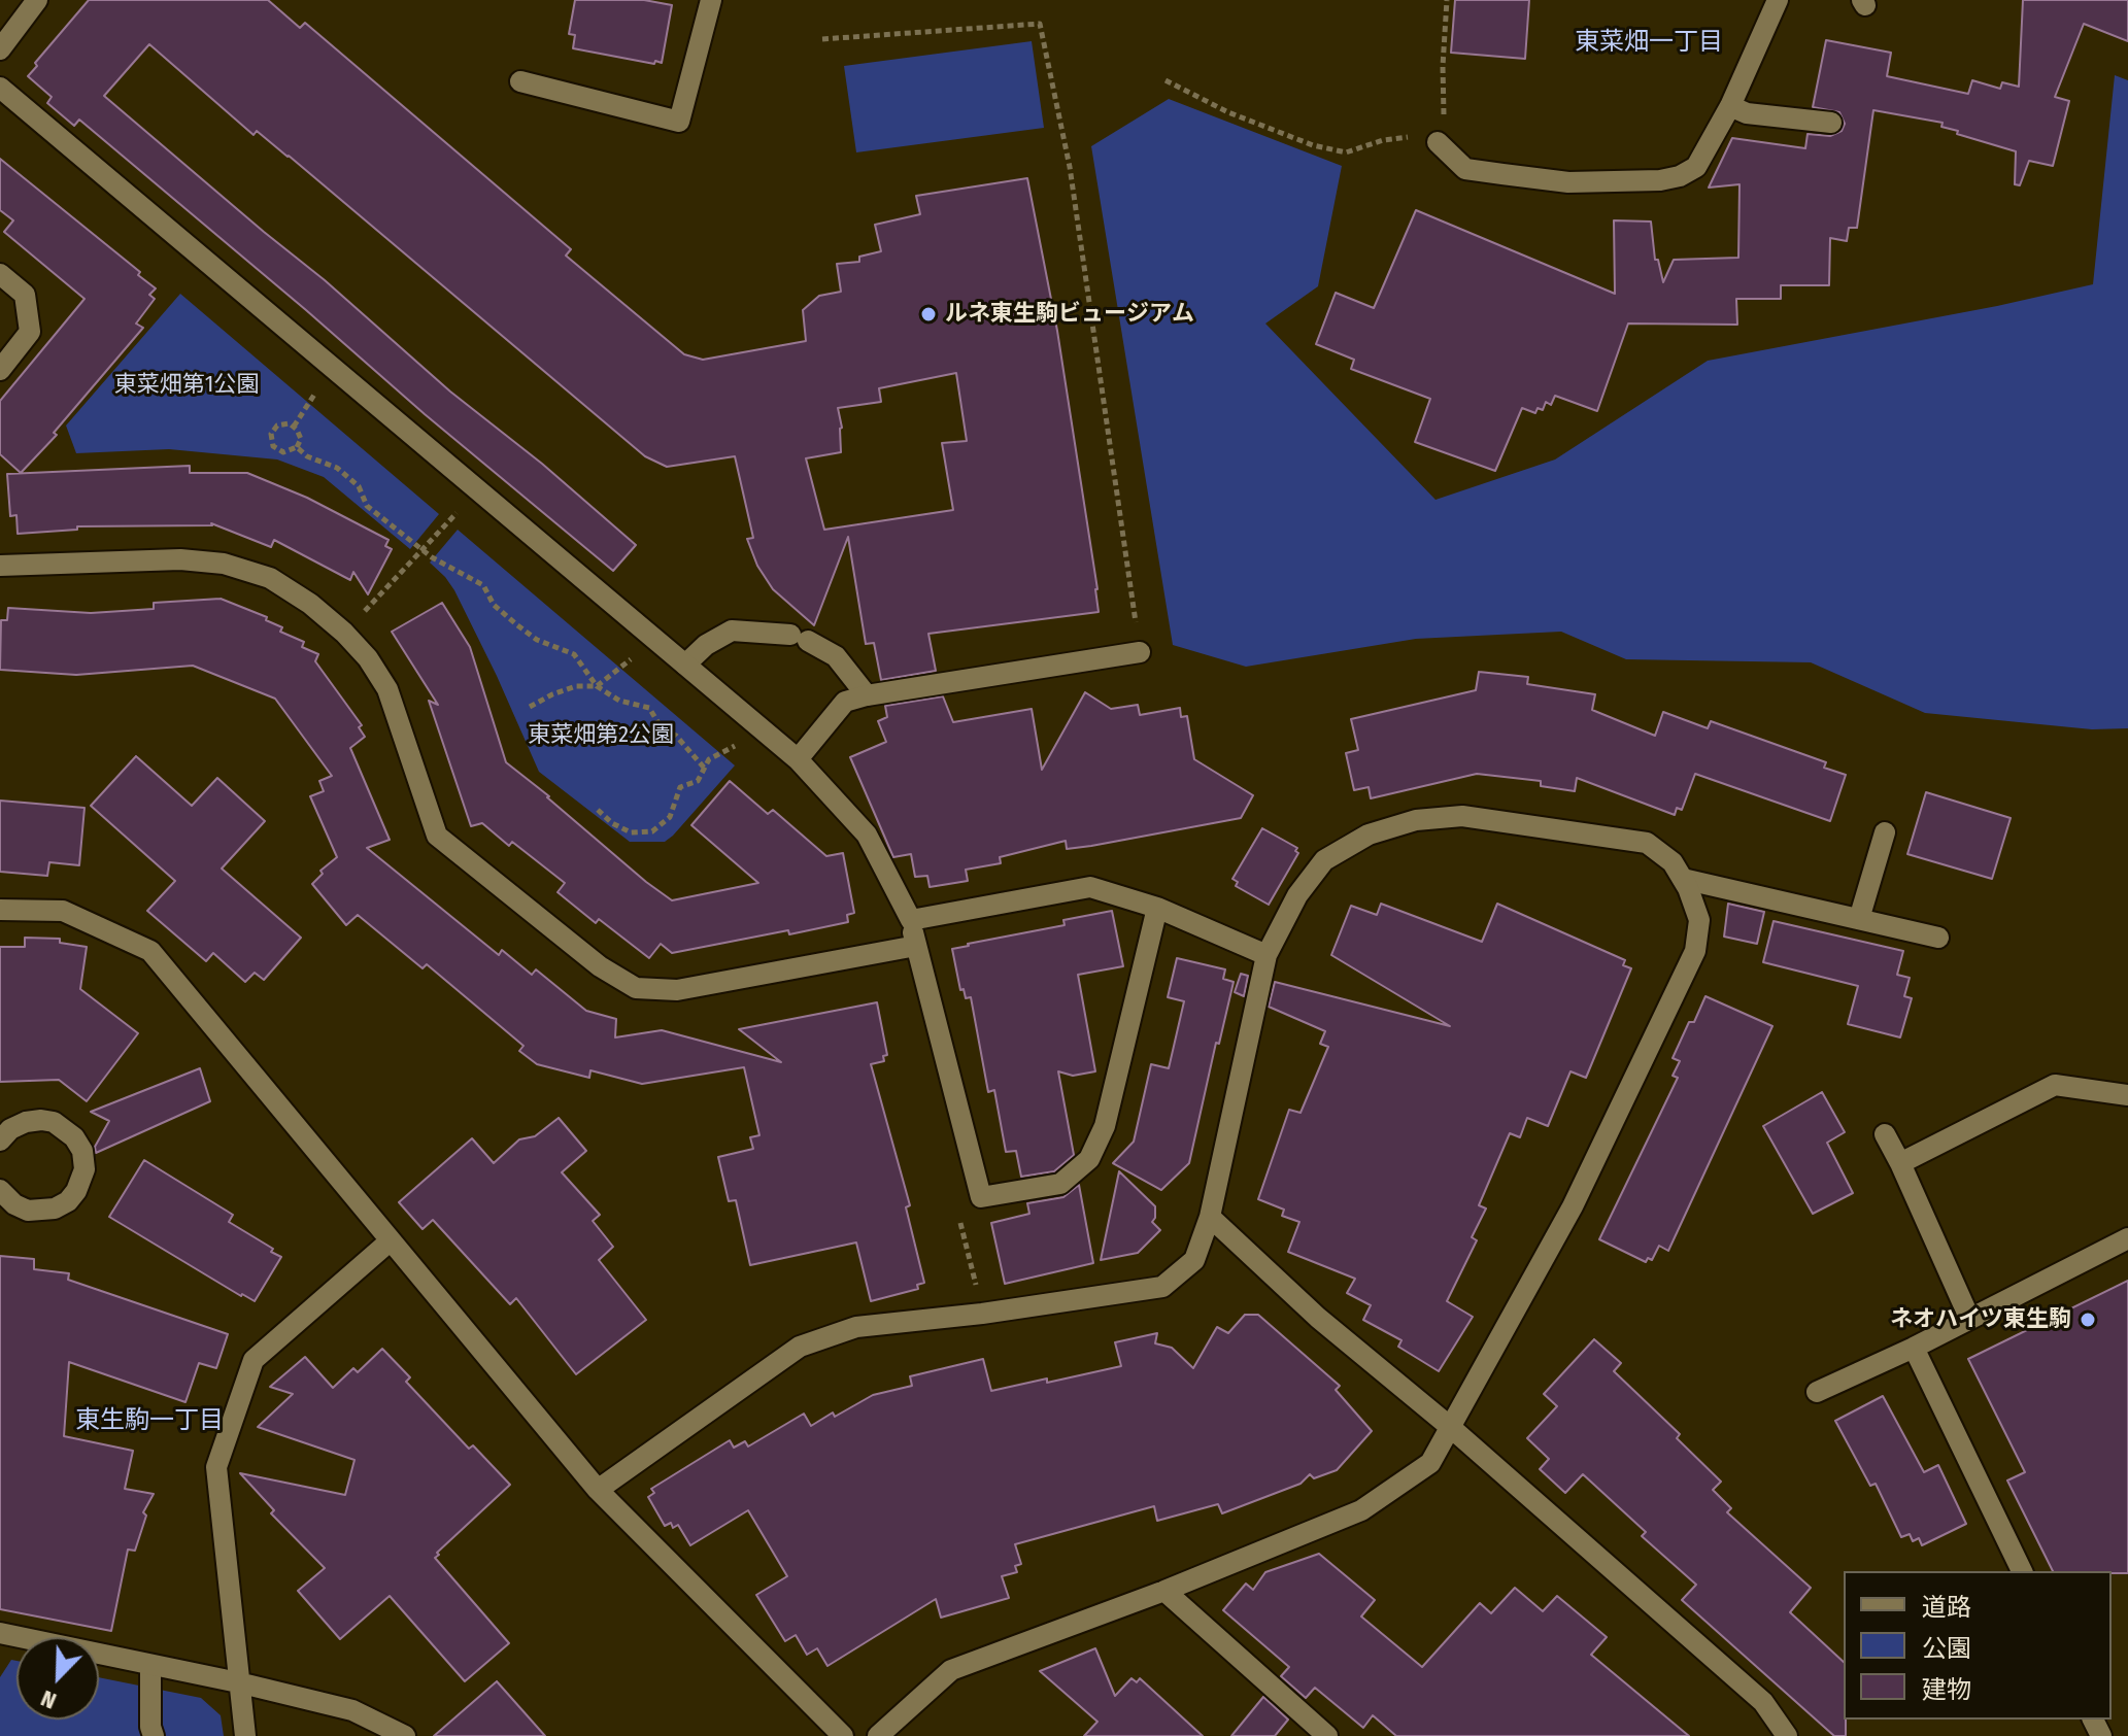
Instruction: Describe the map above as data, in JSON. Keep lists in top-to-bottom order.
{
  "districts": ["東菜畑一丁目", "東生駒一丁目"],
  "parks": ["東菜畑第1公園", "東菜畑第2公園"],
  "places": ["ルネ東生駒ビュージアム", "ネオハイツ東生駒"],
  "legend": ["道路", "公園", "建物"],
  "north": "bottom left"
}
